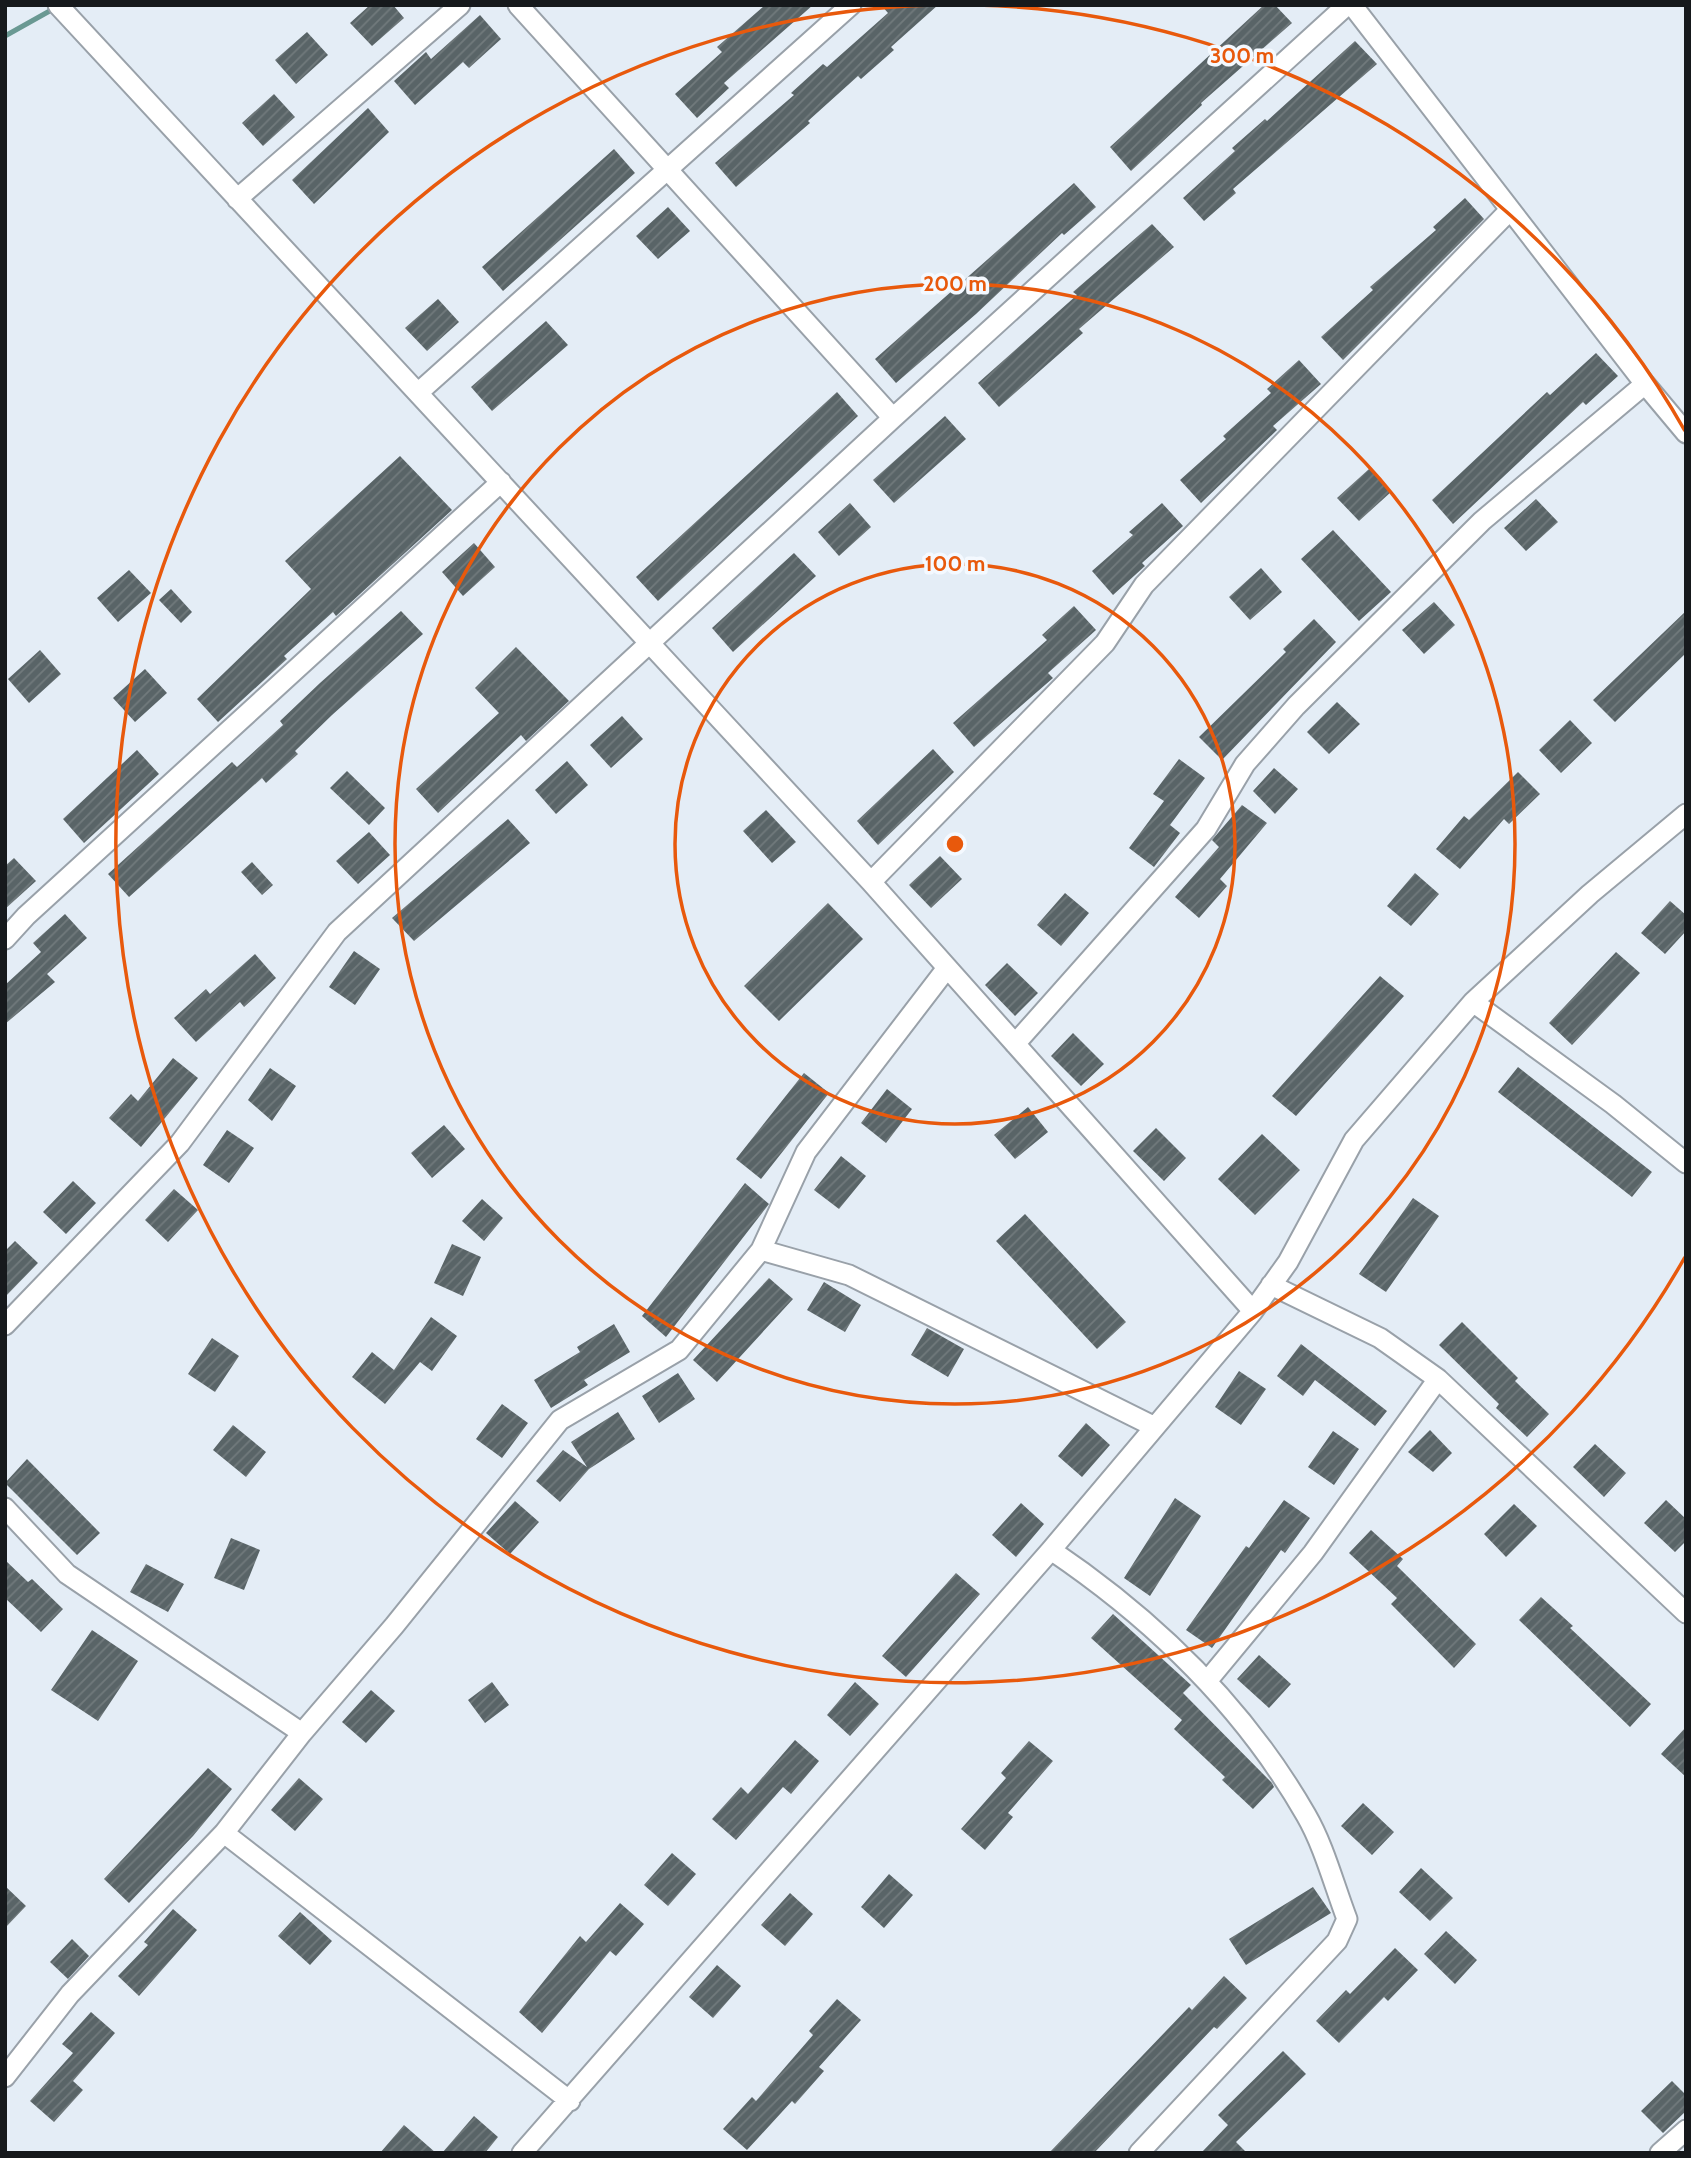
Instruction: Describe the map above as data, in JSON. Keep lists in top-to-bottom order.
{
  "rings": ["300 m", "200 m", "100 m"]
}
